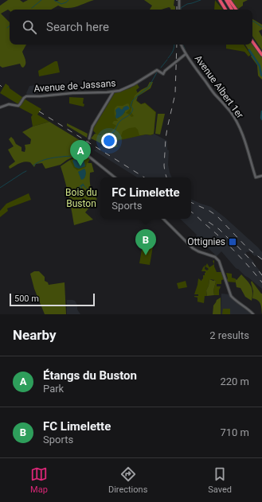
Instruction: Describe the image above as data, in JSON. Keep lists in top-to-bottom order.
{
  "streets": {
    "street": ["Avenue de Jassans", "Avenue Albert 1er"]
  },
  "crossings": [
    ["Avenue de Jassans", "Avenue Albert 1er"]
  ],
  "parks": ["Bois du Buston"],
  "places": {
    "transit": ["Ottignies"]
  },
  "scale_bar": "500 m",
  "page": {
    "search": "Search here",
    "pins": ["A", "B"],
    "popup": ["FC Limelette", "Sports"],
    "scale": "500 m",
    "heading": ["Nearby", "2 results"],
    "list": [
      {
        "mark": "A",
        "name": "Étangs du Buston",
        "note": "Park",
        "value": "220 m"
      },
      {
        "mark": "B",
        "name": "FC Limelette",
        "note": "Sports",
        "value": "710 m"
      }
    ],
    "nav": ["Map", "Directions", "Saved"]
  }
}
